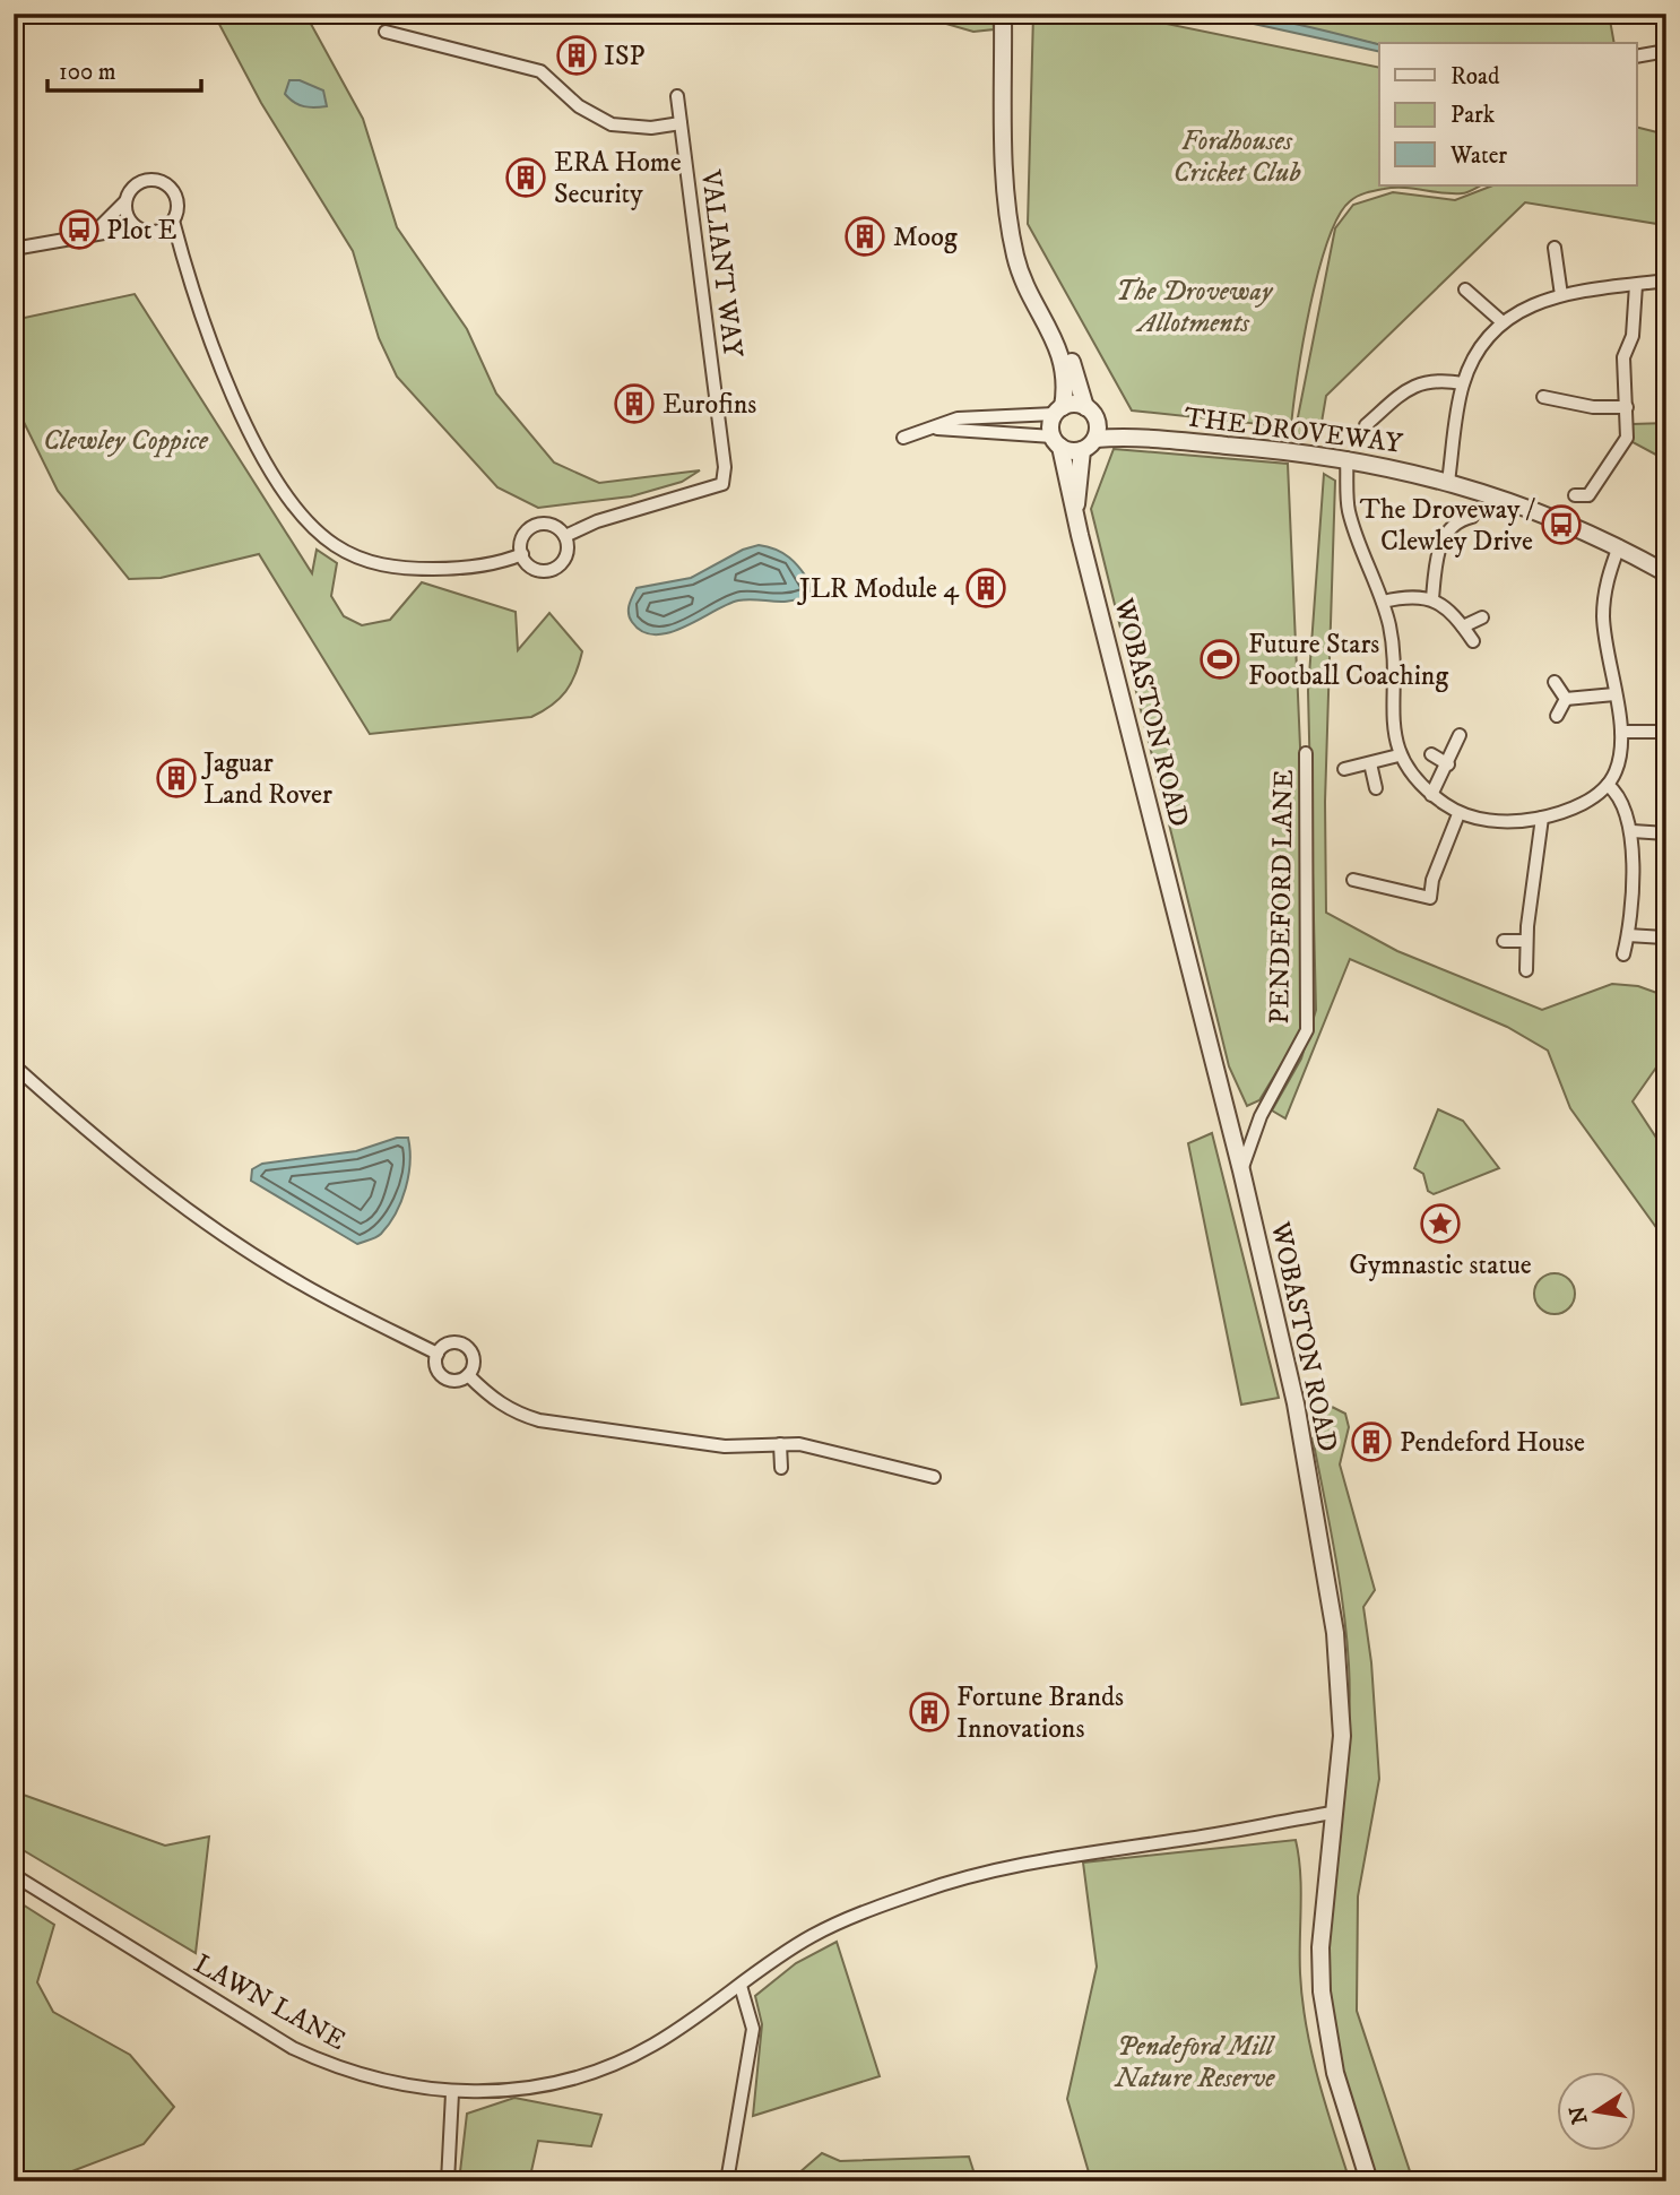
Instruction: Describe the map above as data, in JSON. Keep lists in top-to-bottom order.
{
  "streets": {
    "street": [
      "VALIANT WAY",
      "THE DROVEWAY",
      "WOBASTON ROAD",
      "PENDEFORD LANE",
      "LAWN LANE"
    ]
  },
  "crossings": [
    ["THE DROVEWAY", "WOBASTON ROAD"],
    ["WOBASTON ROAD", "PENDEFORD LANE"],
    ["WOBASTON ROAD", "LAWN LANE"]
  ],
  "parks": [
    "Fordhouses Cricket Club",
    "The Droveway Allotments",
    "Clewley Coppice",
    "Pendeford Mill Nature Reserve"
  ],
  "places": {
    "building": [
      "ISP",
      "ERA Home Security",
      "Moog",
      "Eurofins",
      "JLR Module 4",
      "Jaguar Land Rover",
      "Pendeford House",
      "Fortune Brands Innovations"
    ],
    "bus stop": ["Plot E", "The Droveway / Clewley Drive"],
    "sports": ["Future Stars Football Coaching"],
    "place": ["Gymnastic statue"]
  },
  "legend": ["Road", "Park", "Water"],
  "scale_bar": "100 m",
  "north": "left"
}
